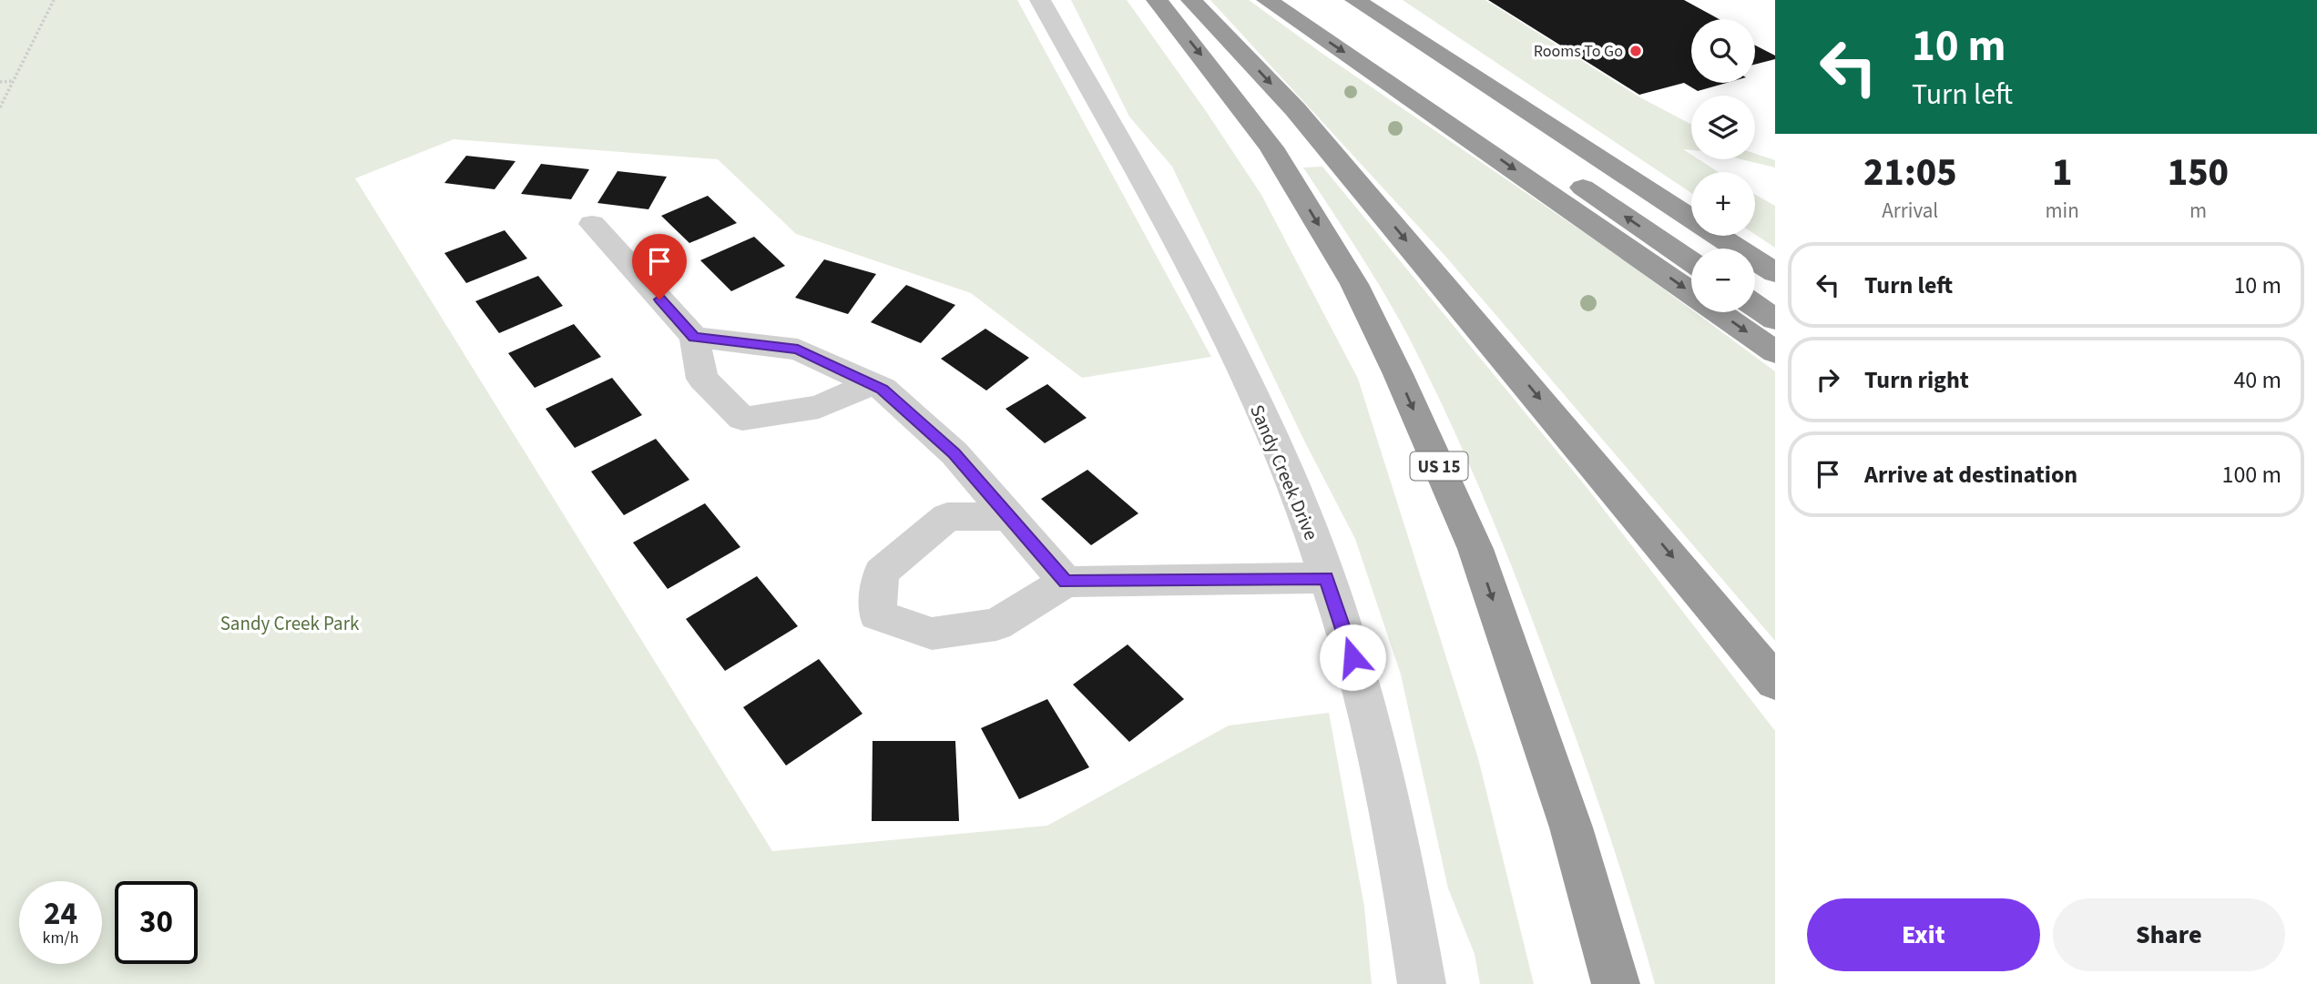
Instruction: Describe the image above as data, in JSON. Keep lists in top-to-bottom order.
{
  "streets": {
    "highway": ["US 15"],
    "street": ["Sandy Creek Drive"]
  },
  "parks": ["Sandy Creek Park"],
  "places": ["Rooms To Go"],
  "page": {
    "turn": ["10 m", "Turn left"],
    "map_buttons": ["+", "−"],
    "eta": [
      "21:05",
      "Arrival",
      "1",
      "min",
      "150",
      "m"
    ],
    "list": [
      {
        "name": "Turn left",
        "value": "10 m"
      },
      {
        "name": "Turn right",
        "value": "40 m"
      },
      {
        "name": "Arrive at destination",
        "value": "100 m"
      }
    ],
    "speed": "24 km/h",
    "limit": "30",
    "buttons": ["Exit", "Share"]
  }
}
